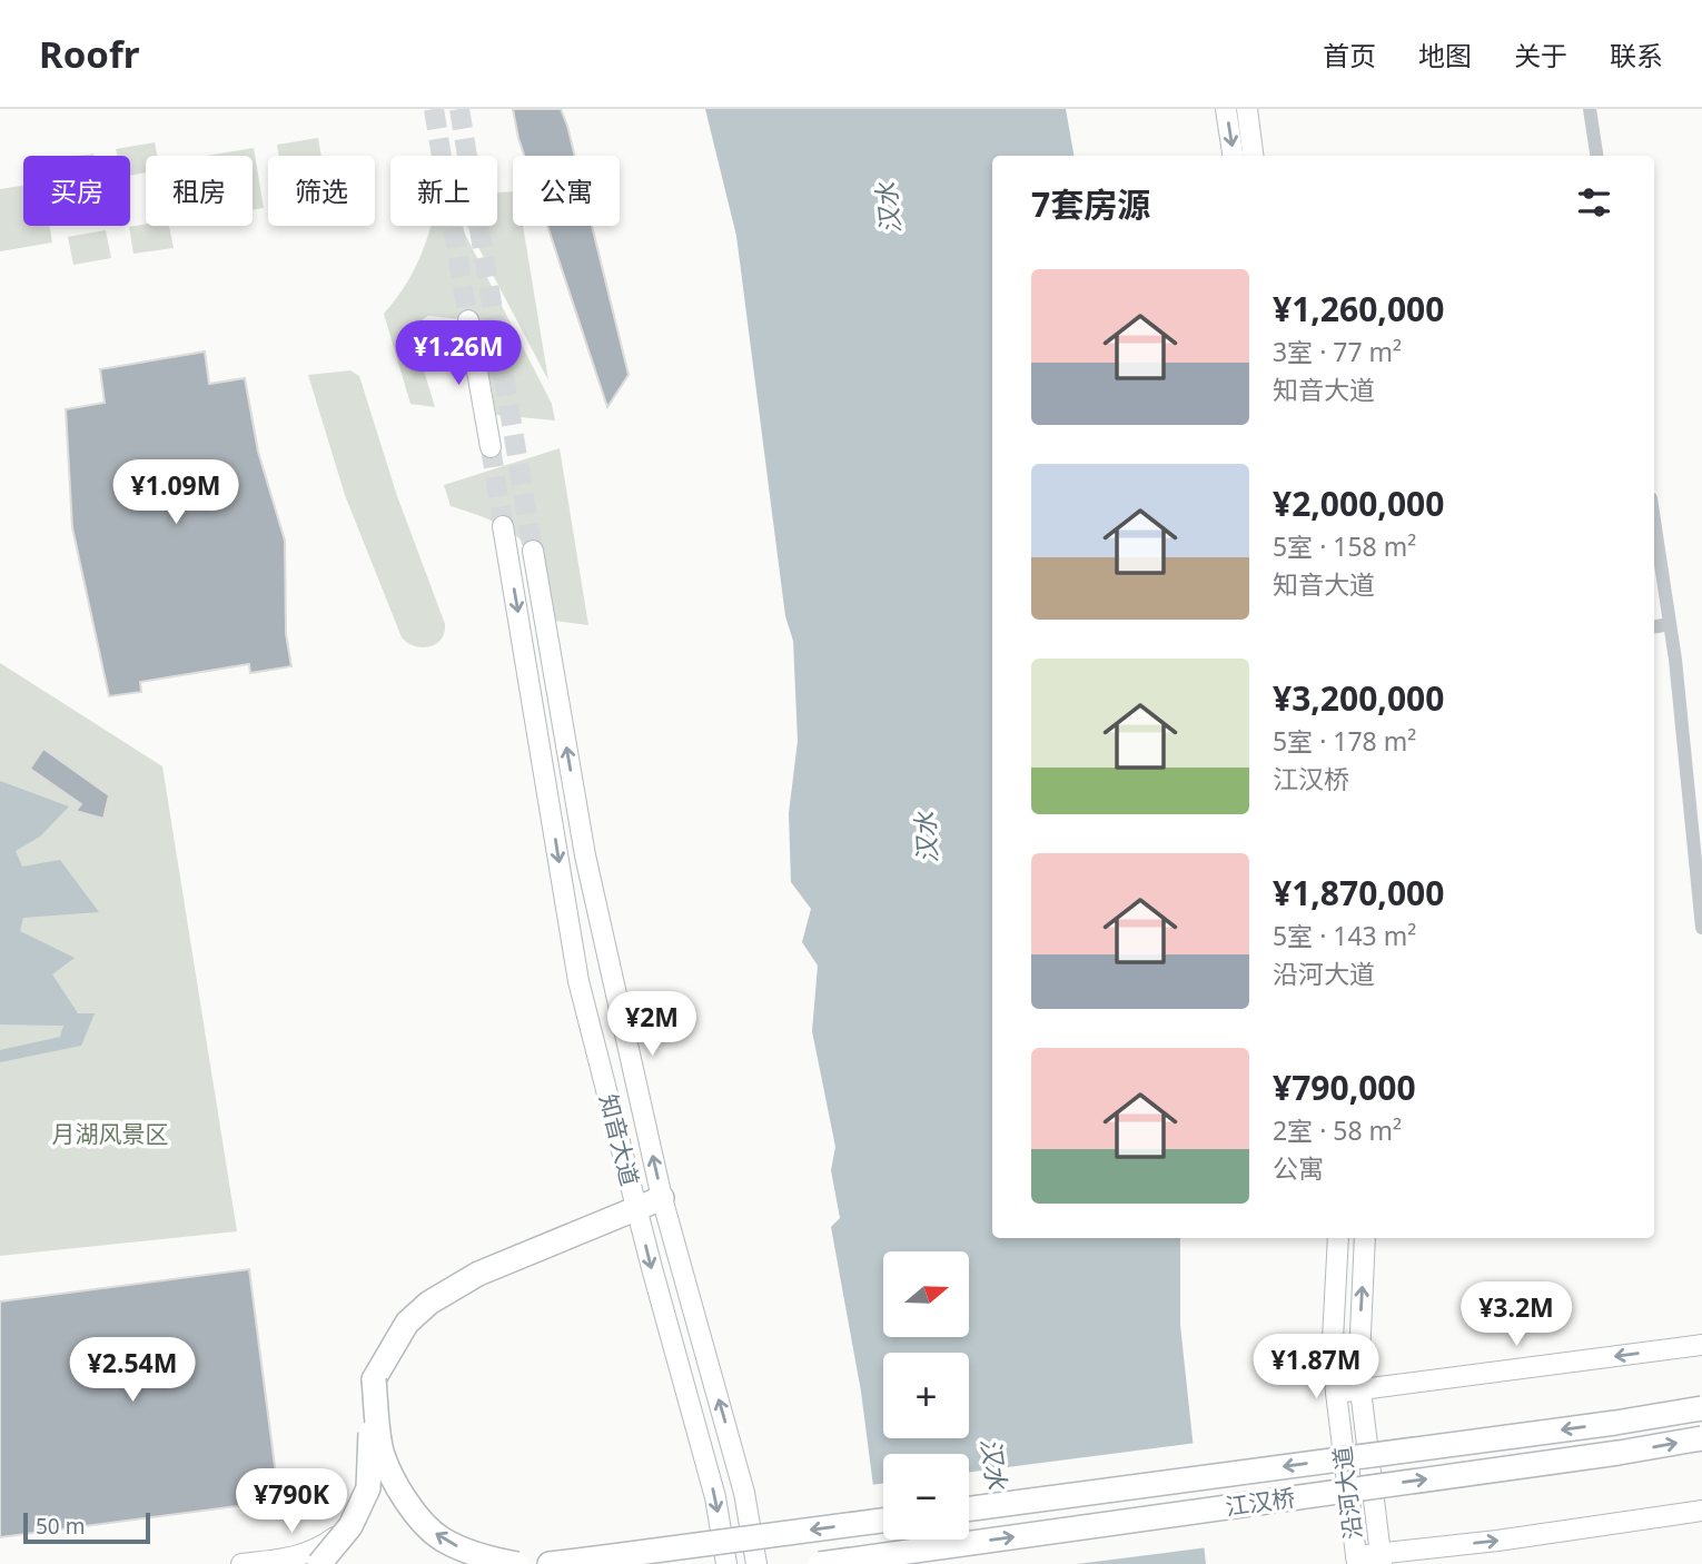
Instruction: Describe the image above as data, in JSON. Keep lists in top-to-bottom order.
{
  "streets": {
    "main road": ["知音大道", "沿河大道", "江汉桥"]
  },
  "water": ["汉水"],
  "parks": ["月湖风景区"],
  "scale_bar": "50 m",
  "north": "right",
  "page": {
    "header": "Roofr",
    "nav": [
      "首页",
      "地图",
      "关于",
      "联系"
    ],
    "chip": [
      "买房",
      "租房",
      "筛选",
      "新上",
      "公寓"
    ],
    "heading": "7套房源",
    "list": [
      {
        "name": "¥1,260,000",
        "note": "3室 · 77 m² · 知音大道"
      },
      {
        "name": "¥2,000,000",
        "note": "5室 · 158 m² · 知音大道"
      },
      {
        "name": "¥3,200,000",
        "note": "5室 · 178 m² · 江汉桥"
      },
      {
        "name": "¥1,870,000",
        "note": "5室 · 143 m² · 沿河大道"
      },
      {
        "name": "¥790,000",
        "note": "2室 · 58 m² · 公寓"
      }
    ],
    "price": [
      "¥1.26M",
      "¥1.09M",
      "¥2M",
      "¥3.2M",
      "¥1.87M",
      "¥2.54M",
      "¥790K"
    ],
    "map_buttons": ["+", "−"],
    "scale": "50 m"
  }
}
